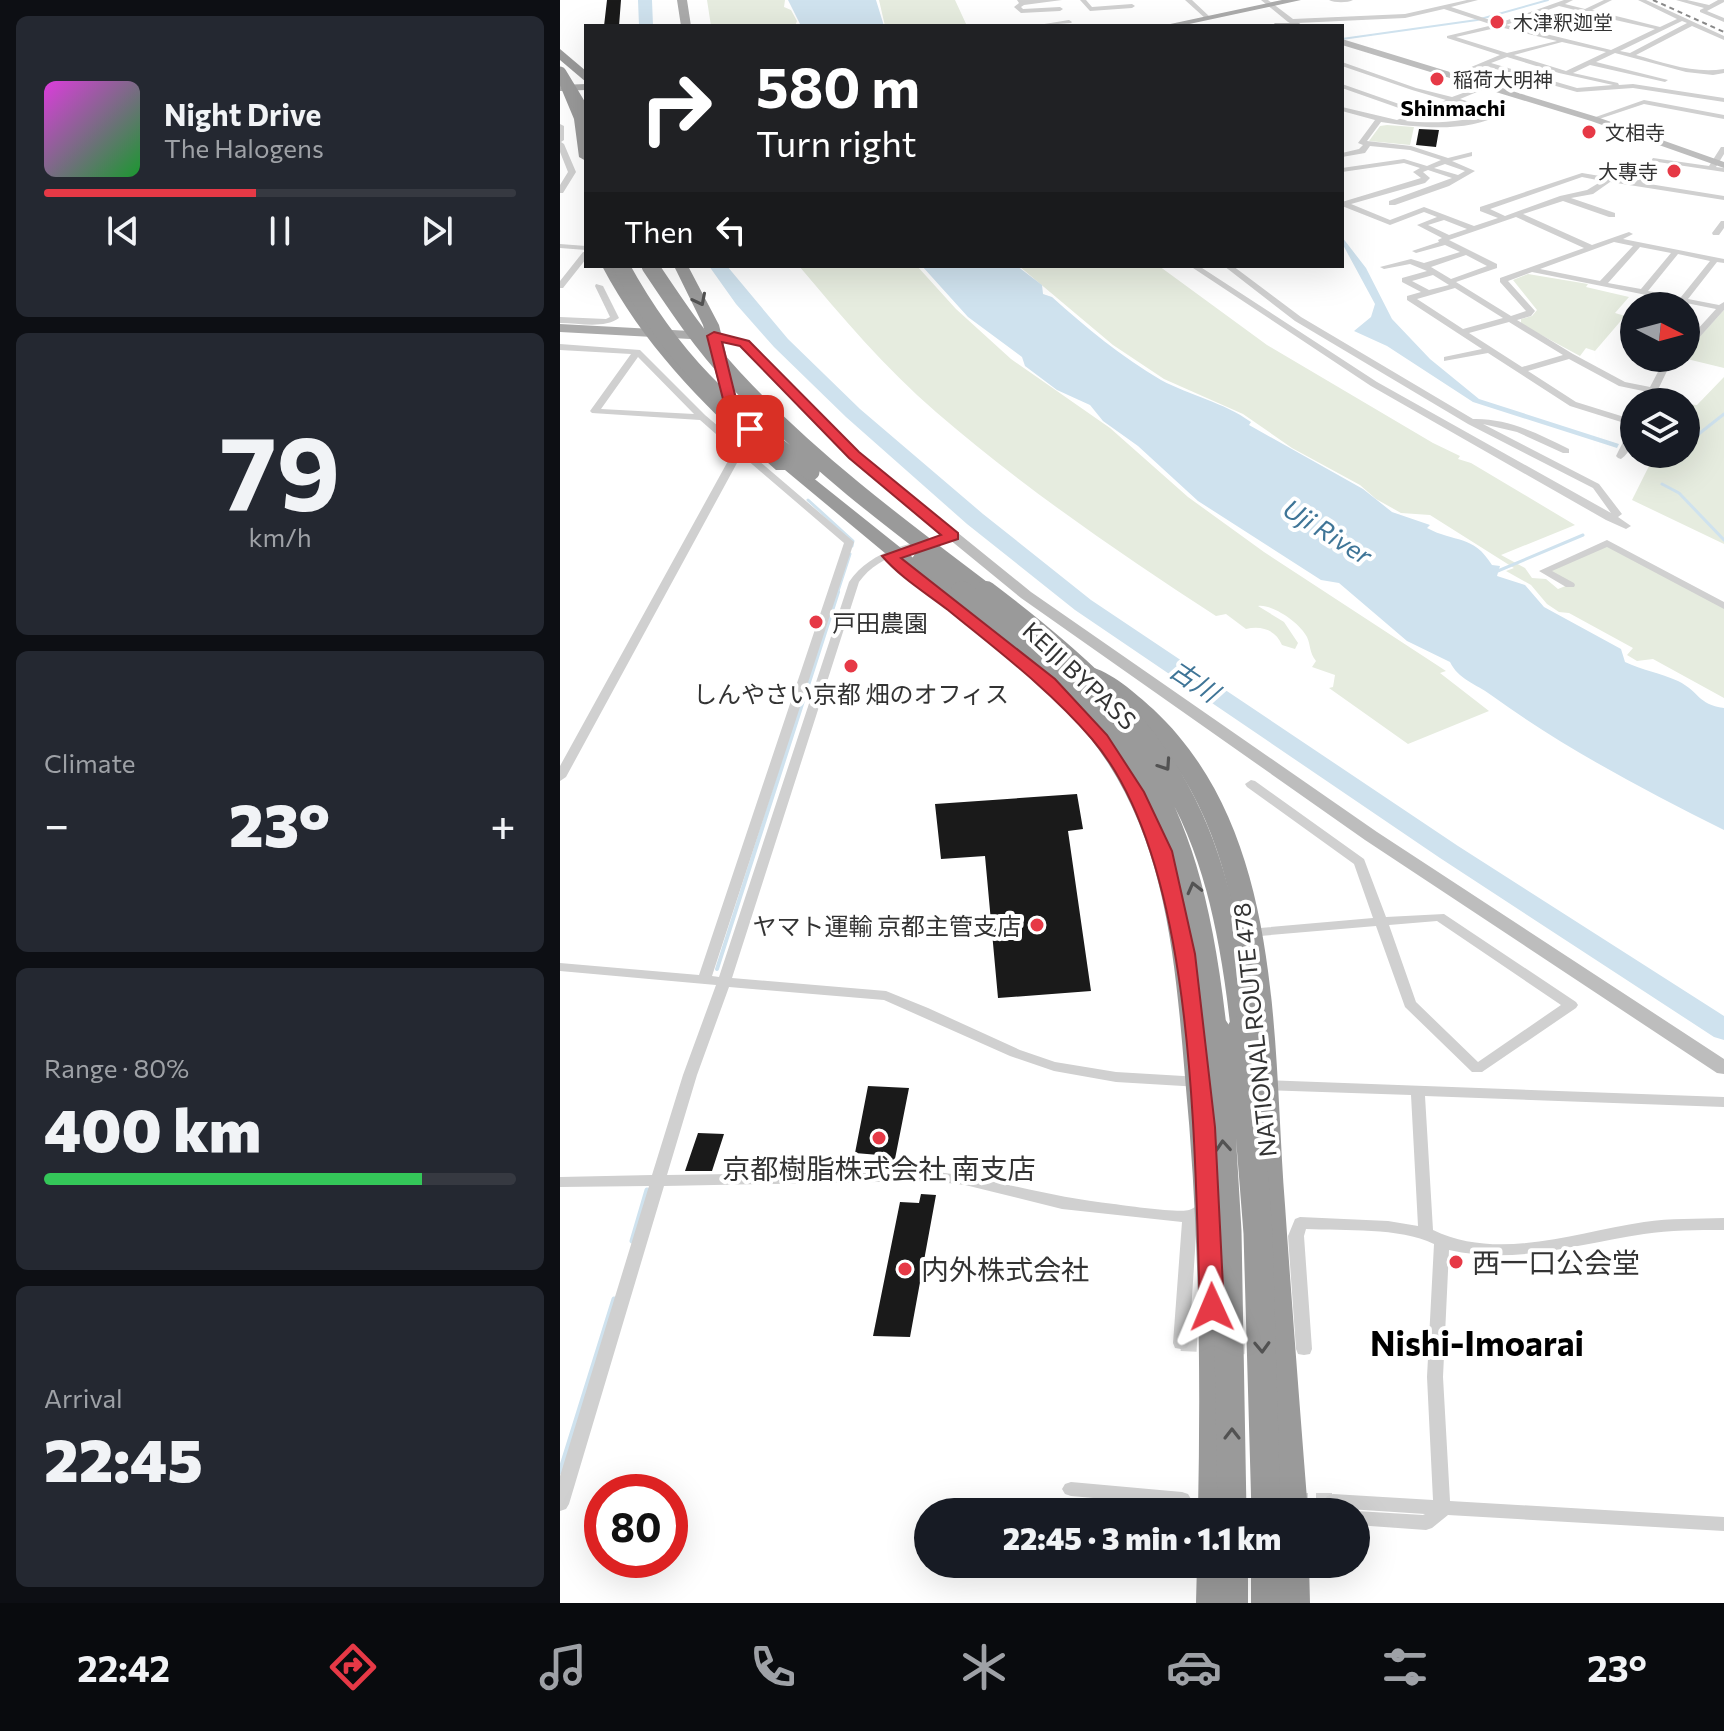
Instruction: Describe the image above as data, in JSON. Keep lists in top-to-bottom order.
{
  "streets": {
    "highway": ["KEIJI BYPASS", "NATIONAL ROUTE 478"]
  },
  "crossings": [
    ["KEIJI BYPASS", "NATIONAL ROUTE 478"]
  ],
  "districts": ["Shinmachi", "Nishi-Imoarai"],
  "water": ["Uji River", "古川"],
  "places": [
    "木津釈迦堂",
    "稲荷大明神",
    "文相寺",
    "大專寺",
    "戸田農園",
    "しんやさい京都 畑のオフィス",
    "ヤマト運輸 京都主管支店",
    "京都樹脂株式会社 南支店",
    "西一口公会堂",
    "内外株式会社"
  ],
  "north": "right",
  "page": {
    "turn": ["580 m", "Turn right"],
    "song": ["Night Drive", "The Halogens"],
    "then": "Then",
    "tile": [
      ["79", "km/h"],
      "Climate",
      ["Range · 80%", "400 km"],
      ["Arrival", "22:45"]
    ],
    "heat": ["−", "23°", "+"],
    "limit": "80",
    "trip": "22:45 · 3 min · 1.1 km",
    "tabs": ["22:42", "23°"]
  }
}
